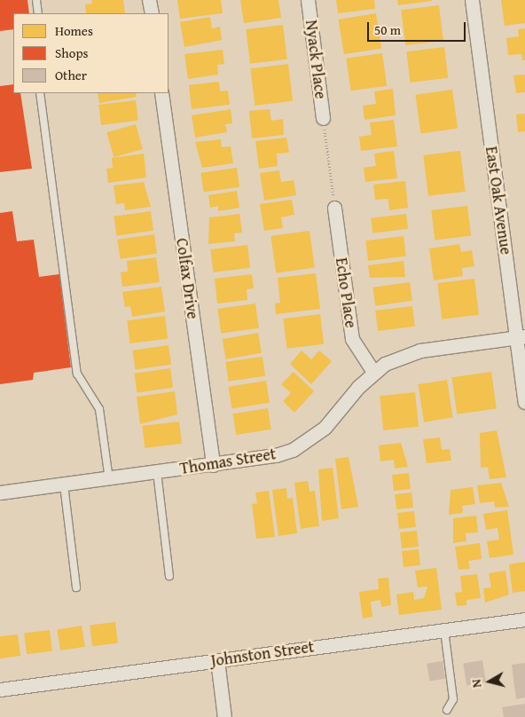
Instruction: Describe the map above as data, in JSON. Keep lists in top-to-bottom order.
{
  "streets": {
    "street": [
      "Nyack Place",
      "East Oak Avenue",
      "Colfax Drive",
      "Echo Place",
      "Thomas Street",
      "Johnston Street"
    ]
  },
  "crossings": [
    ["East Oak Avenue", "Thomas Street"],
    ["Colfax Drive", "Thomas Street"],
    ["Echo Place", "Thomas Street"]
  ],
  "legend": ["Homes", "Shops", "Other"],
  "scale_bar": "50 m",
  "north": "left"
}
